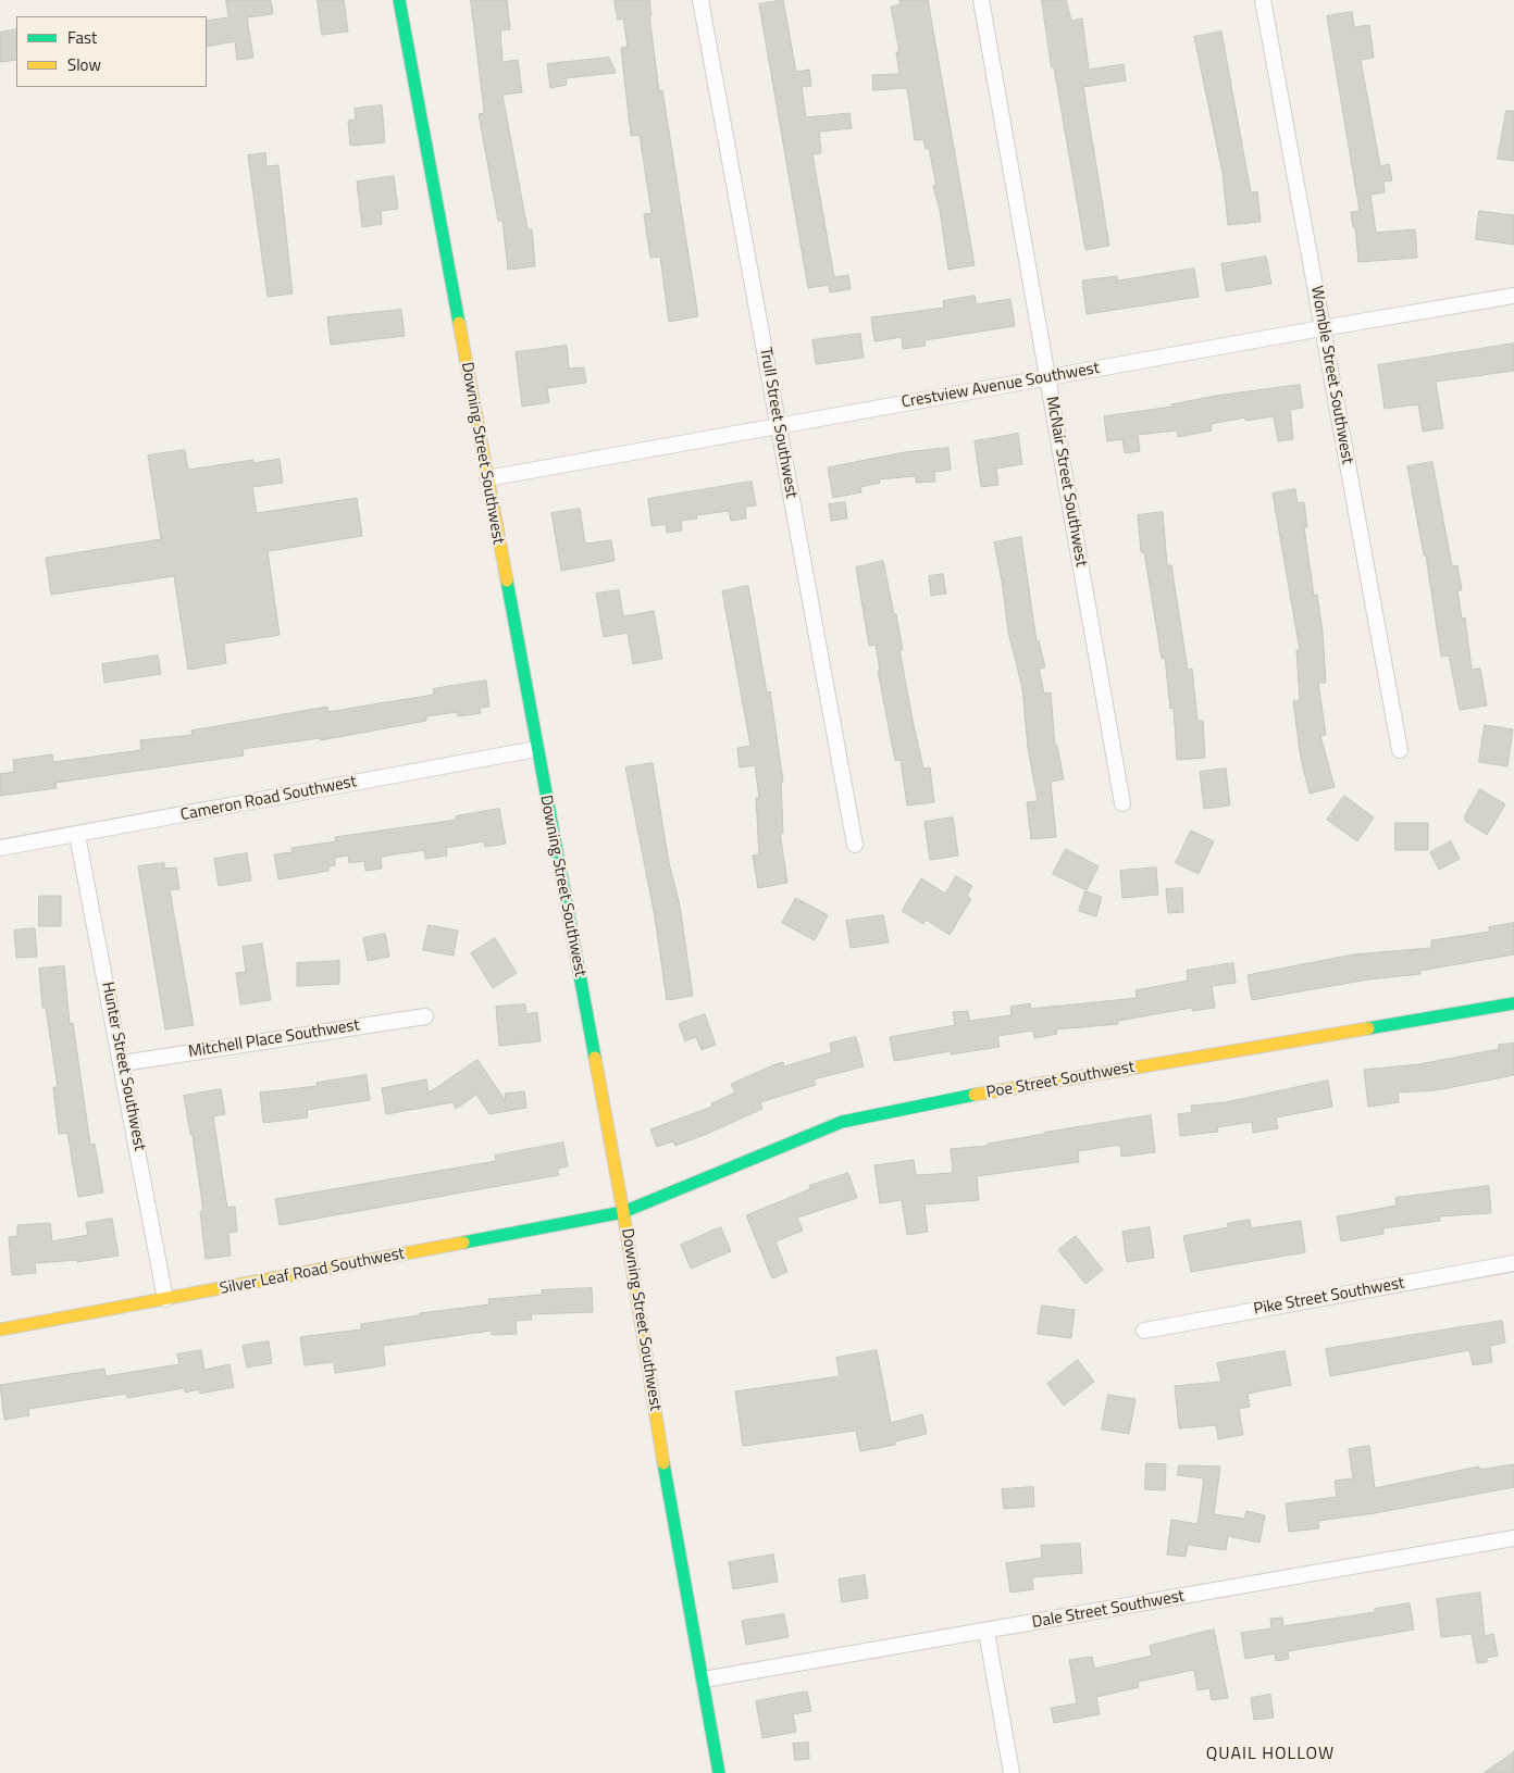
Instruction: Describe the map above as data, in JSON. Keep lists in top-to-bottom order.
{
  "streets": {
    "street": [
      "Womble Street Southwest",
      "Crestview Avenue Southwest",
      "Trull Street Southwest",
      "Downing Street Southwest",
      "McNair Street Southwest",
      "Cameron Road Southwest",
      "Mitchell Place Southwest",
      "Hunter Street Southwest",
      "Poe Street Southwest",
      "Silver Leaf Road Southwest",
      "Pike Street Southwest",
      "Dale Street Southwest"
    ]
  },
  "crossings": [
    ["Womble Street Southwest", "Crestview Avenue Southwest"],
    ["Crestview Avenue Southwest", "Trull Street Southwest"],
    ["Crestview Avenue Southwest", "Downing Street Southwest"],
    ["Crestview Avenue Southwest", "McNair Street Southwest"],
    ["Downing Street Southwest", "Cameron Road Southwest"],
    ["Downing Street Southwest", "Poe Street Southwest"],
    ["Downing Street Southwest", "Silver Leaf Road Southwest"],
    ["Downing Street Southwest", "Dale Street Southwest"],
    ["Cameron Road Southwest", "Hunter Street Southwest"],
    ["Mitchell Place Southwest", "Hunter Street Southwest"],
    ["Hunter Street Southwest", "Silver Leaf Road Southwest"],
    ["Poe Street Southwest", "Silver Leaf Road Southwest"]
  ],
  "districts": ["QUAIL HOLLOW"],
  "legend": ["Fast", "Slow"]
}
